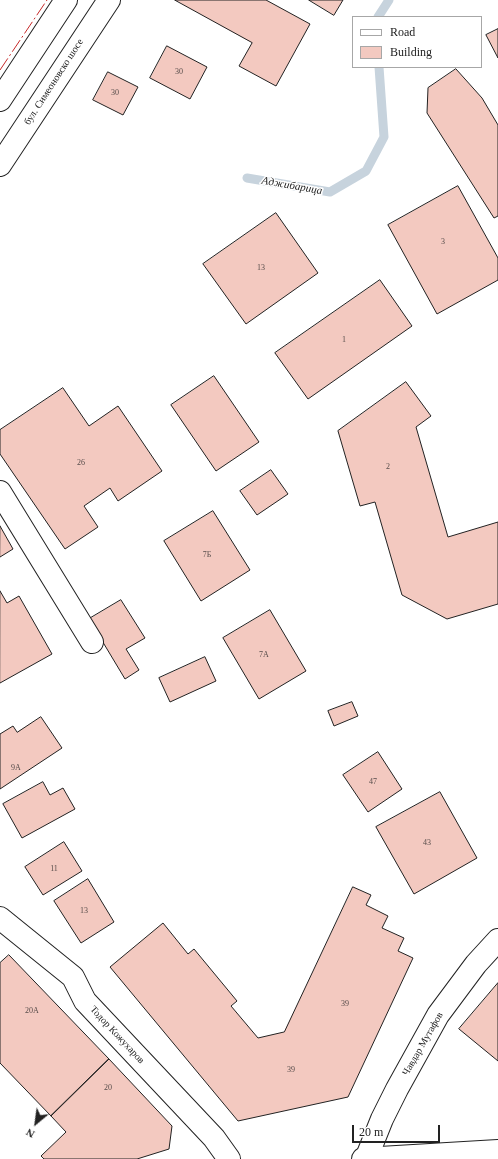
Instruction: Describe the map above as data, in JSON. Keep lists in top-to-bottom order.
{
  "streets": {
    "street": ["бул. Симеоновско шосе", "Тодор Кожухаров", "Чавдар Мутафов"]
  },
  "water": ["Аджибарица"],
  "house_numbers": [
    "30",
    "30",
    "3",
    "13",
    "1",
    "26",
    "2",
    "7Б",
    "7А",
    "9А",
    "47",
    "43",
    "11",
    "13",
    "39",
    "20А",
    "39",
    "20"
  ],
  "legend": ["Road", "Building"],
  "scale_bar": "20 m",
  "north": "bottom left"
}
